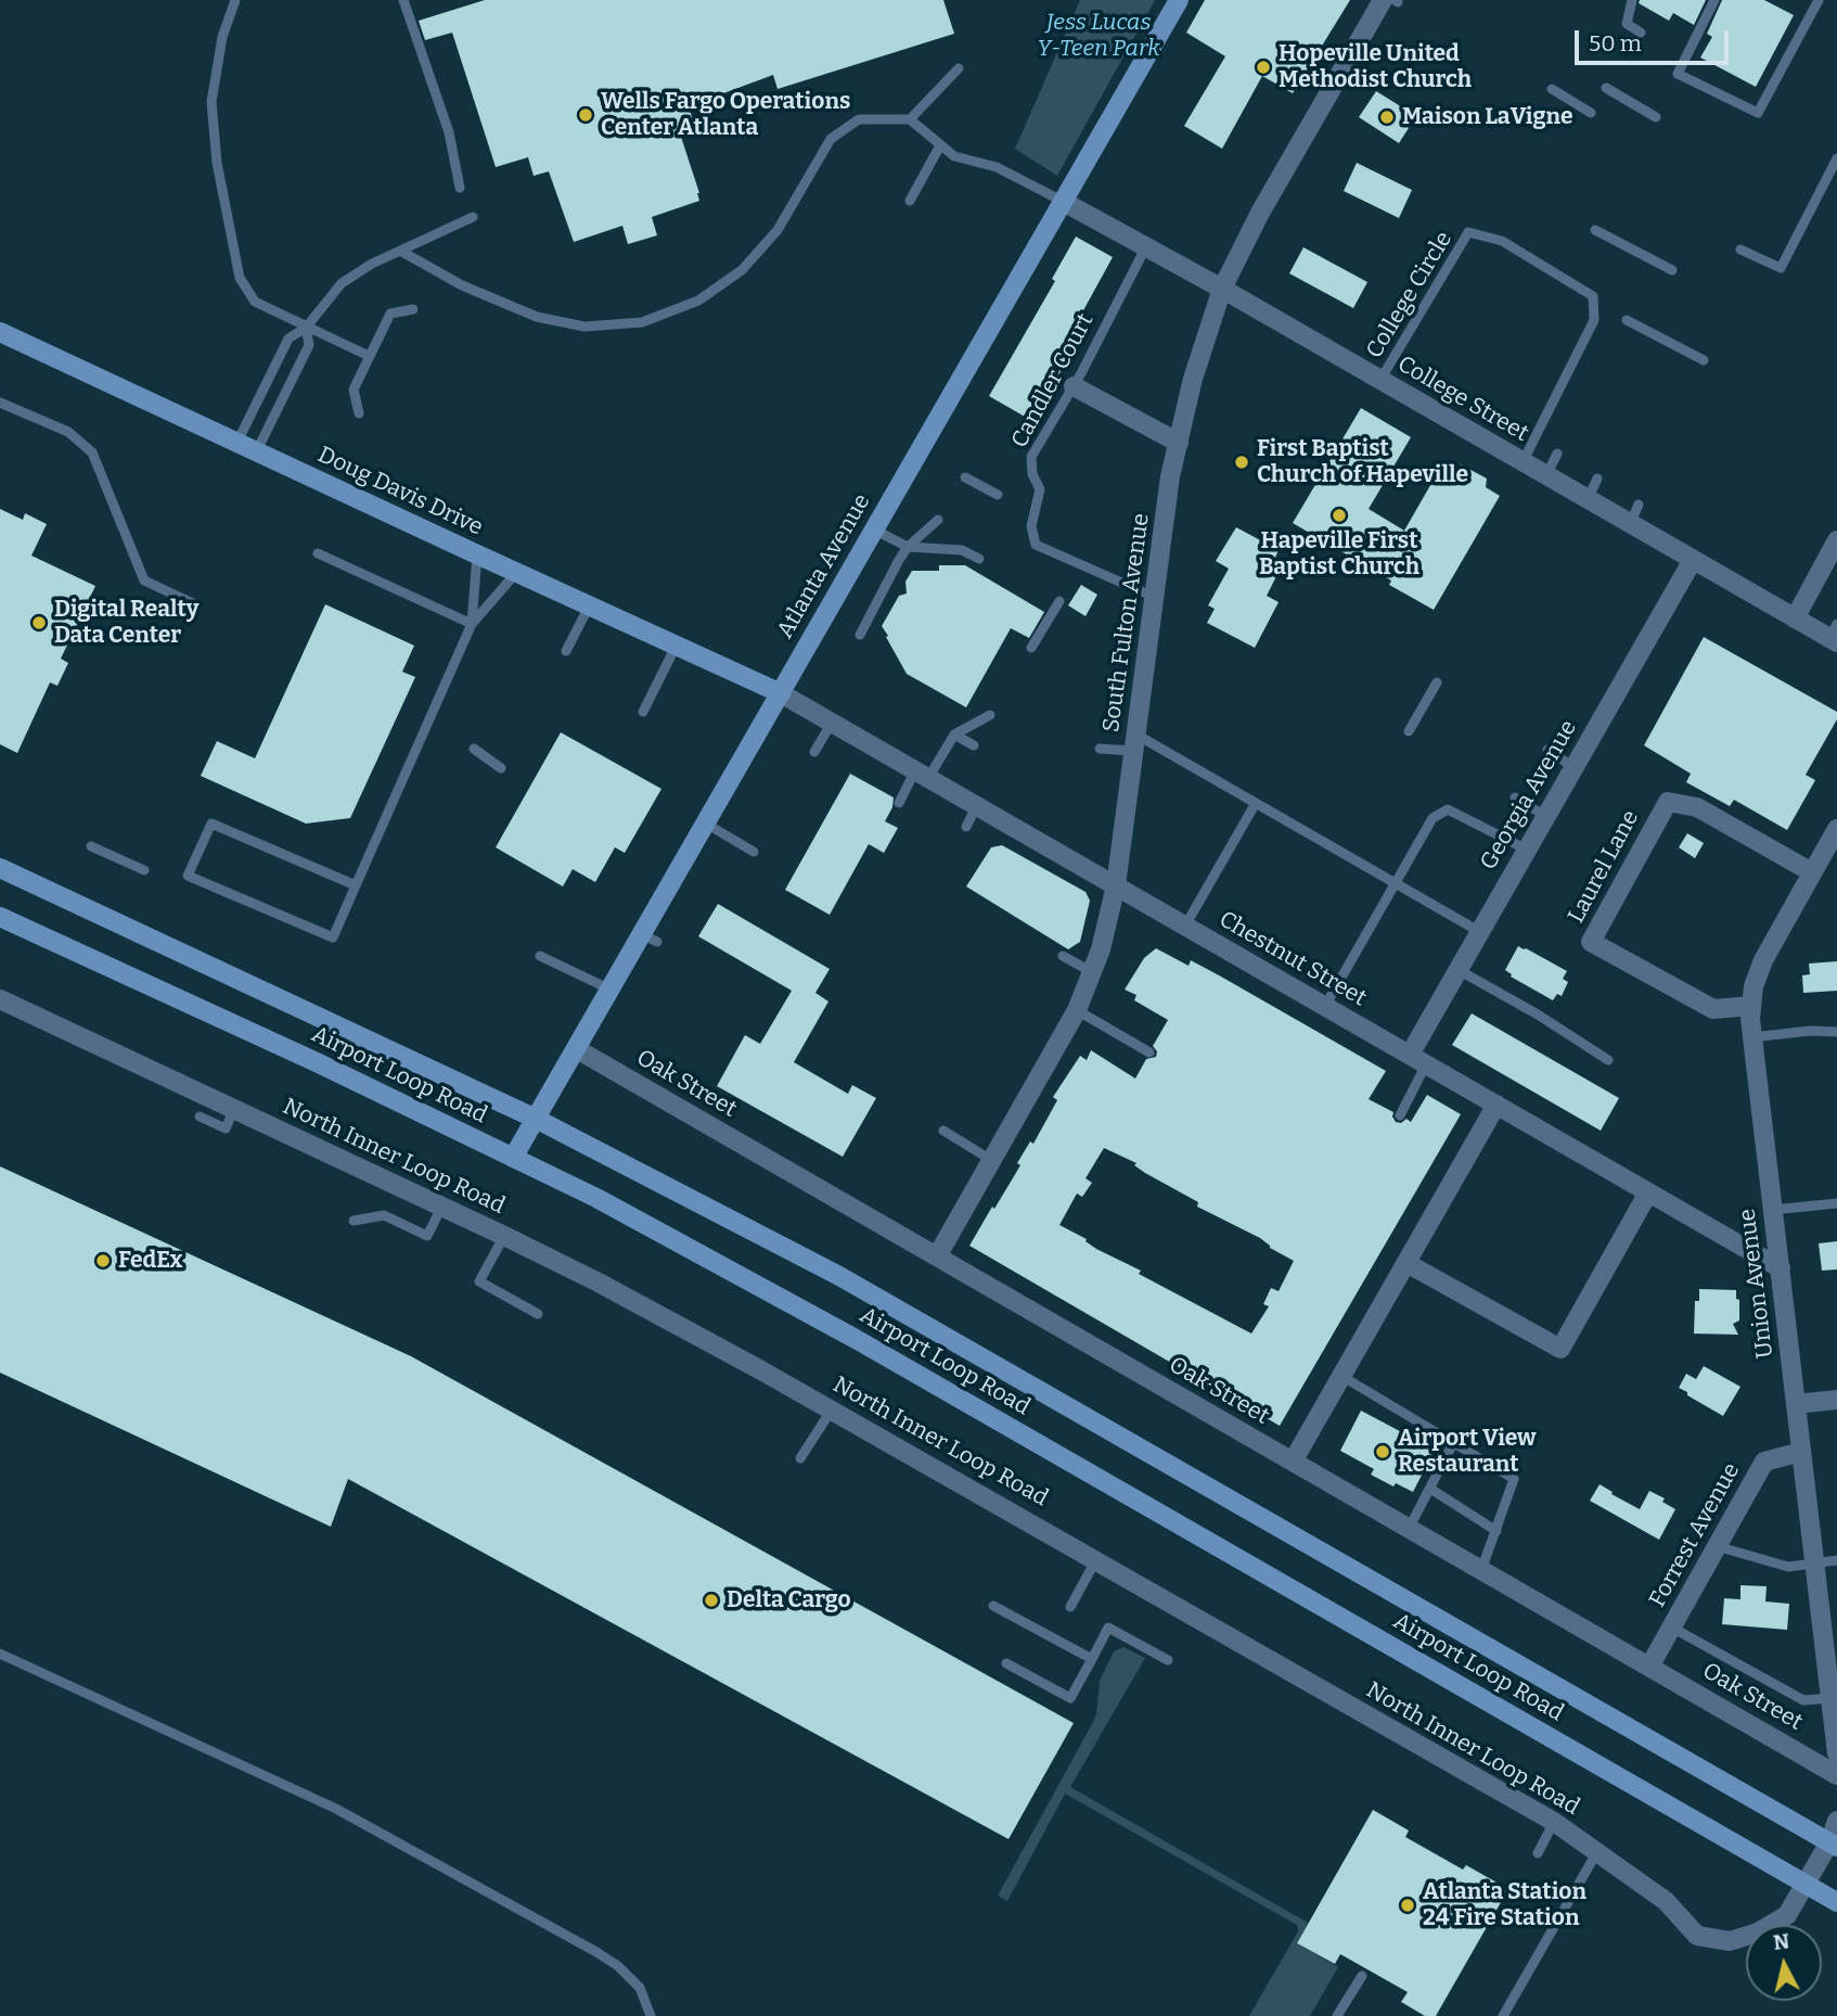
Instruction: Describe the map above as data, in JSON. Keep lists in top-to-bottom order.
{
  "streets": {
    "main road": ["Doug Davis Drive", "Atlanta Avenue", "Airport Loop Road"],
    "street": [
      "College Street",
      "South Fulton Avenue",
      "Georgia Avenue",
      "Laurel Lane",
      "Chestnut Street",
      "Oak Street",
      "North Inner Loop Road",
      "Union Avenue",
      "Forrest Avenue"
    ],
    "lane": ["College Circle", "Candler Court"]
  },
  "crossings": [
    ["College Circle", "College Street"],
    ["Candler Court", "College Street"],
    ["Candler Court", "South Fulton Avenue"],
    ["College Street", "Atlanta Avenue"],
    ["College Street", "South Fulton Avenue"],
    ["College Street", "Georgia Avenue"],
    ["Doug Davis Drive", "Atlanta Avenue"],
    ["Doug Davis Drive", "Chestnut Street"],
    ["Atlanta Avenue", "Chestnut Street"],
    ["Atlanta Avenue", "Airport Loop Road"],
    ["Atlanta Avenue", "Oak Street"],
    ["South Fulton Avenue", "Chestnut Street"],
    ["South Fulton Avenue", "Oak Street"],
    ["Georgia Avenue", "Chestnut Street"],
    ["Laurel Lane", "Union Avenue"],
    ["Chestnut Street", "Union Avenue"],
    ["Airport Loop Road", "North Inner Loop Road"],
    ["Oak Street", "Forrest Avenue"],
    ["Union Avenue", "Forrest Avenue"]
  ],
  "parks": ["Jess Lucas Y-Teen Park"],
  "places": [
    "Hopeville United Methodist Church",
    "Wells Fargo Operations Center Atlanta",
    "Maison LaVigne",
    "First Baptist Church of Hapeville",
    "Hapeville First Baptist Church",
    "Digital Realty Data Center",
    "FedEx",
    "Airport View Restaurant",
    "Delta Cargo",
    "Atlanta Station 24 Fire Station"
  ],
  "scale_bar": "50 m",
  "north": "top"
}
